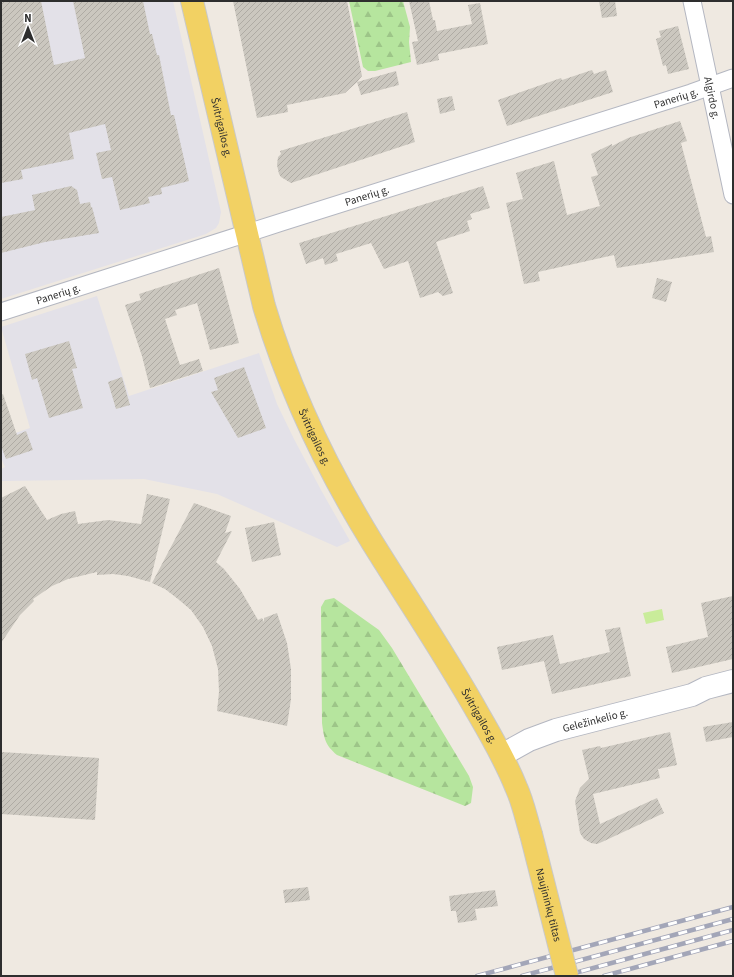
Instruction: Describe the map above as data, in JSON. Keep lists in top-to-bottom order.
{
  "streets": {
    "main road": ["Švitrigailos g.", "Geležinkelio g.", "Naujininkų tiltas"],
    "street": ["Panerių g.", "Algirdo g."]
  },
  "crossings": [
    ["Panerių g.", "Algirdo g."],
    ["Panerių g.", "Švitrigailos g."],
    ["Švitrigailos g.", "Geležinkelio g."],
    ["Švitrigailos g.", "Naujininkų tiltas"]
  ],
  "north": "top"
}
